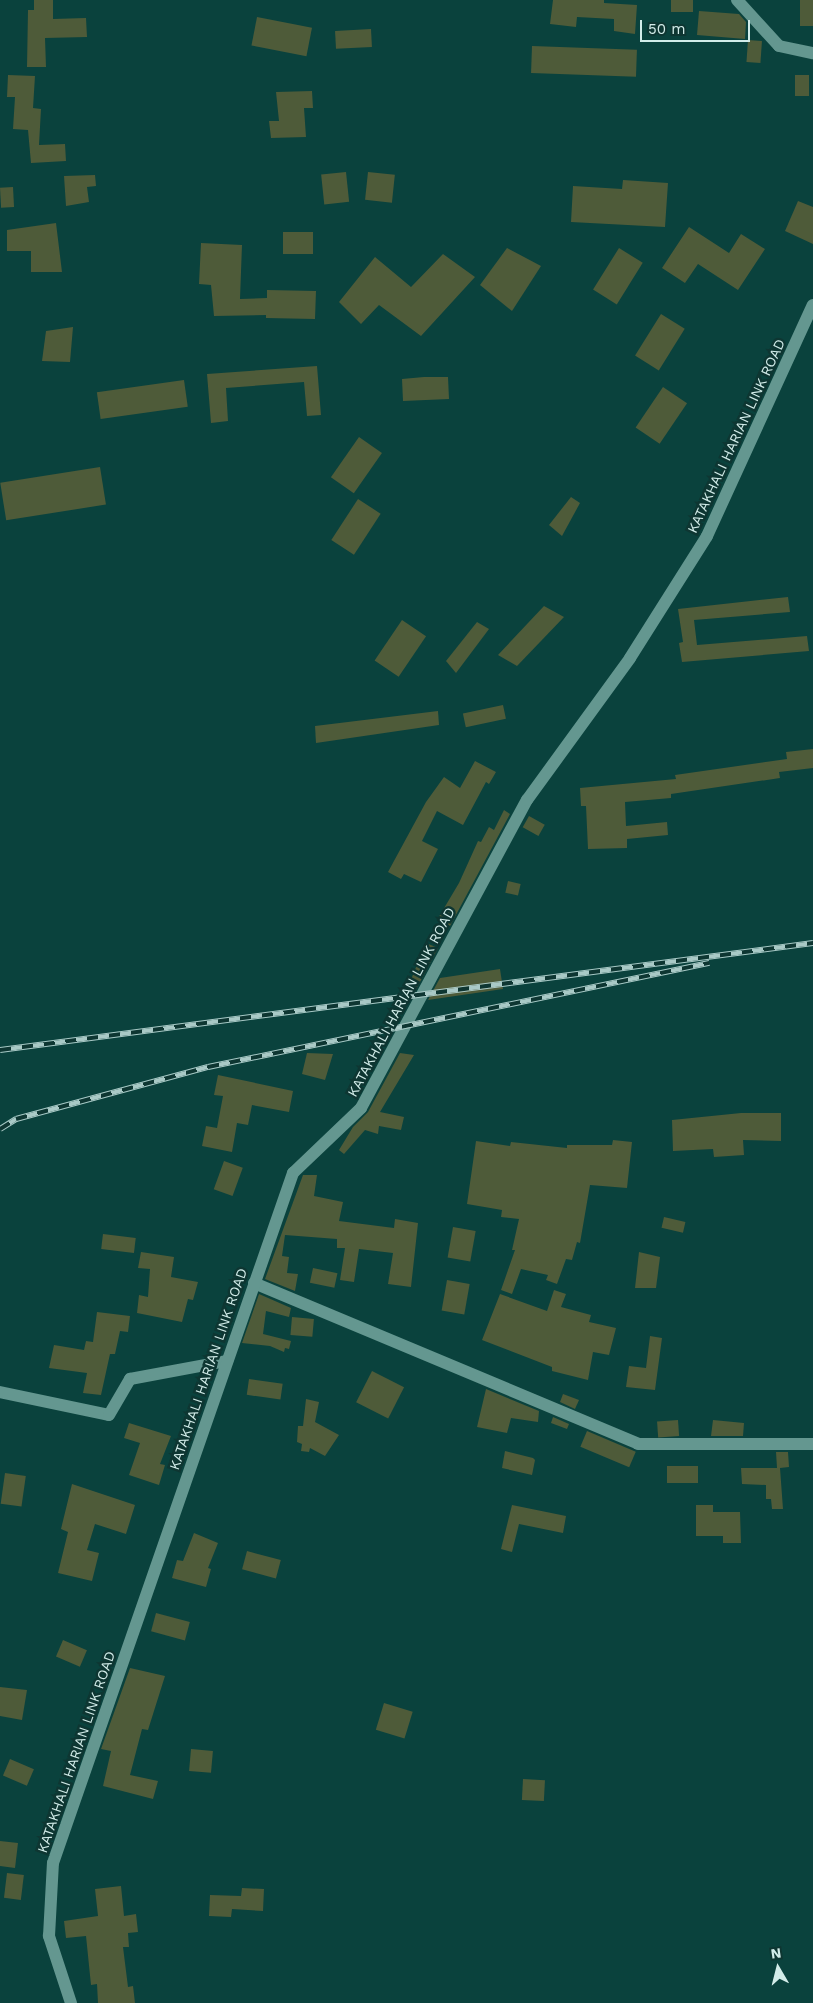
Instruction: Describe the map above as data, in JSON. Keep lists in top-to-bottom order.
{
  "streets": {
    "street": ["KATAKHALI HARIAN LINK ROAD"]
  },
  "scale_bar": "50 m",
  "north": "top"
}
